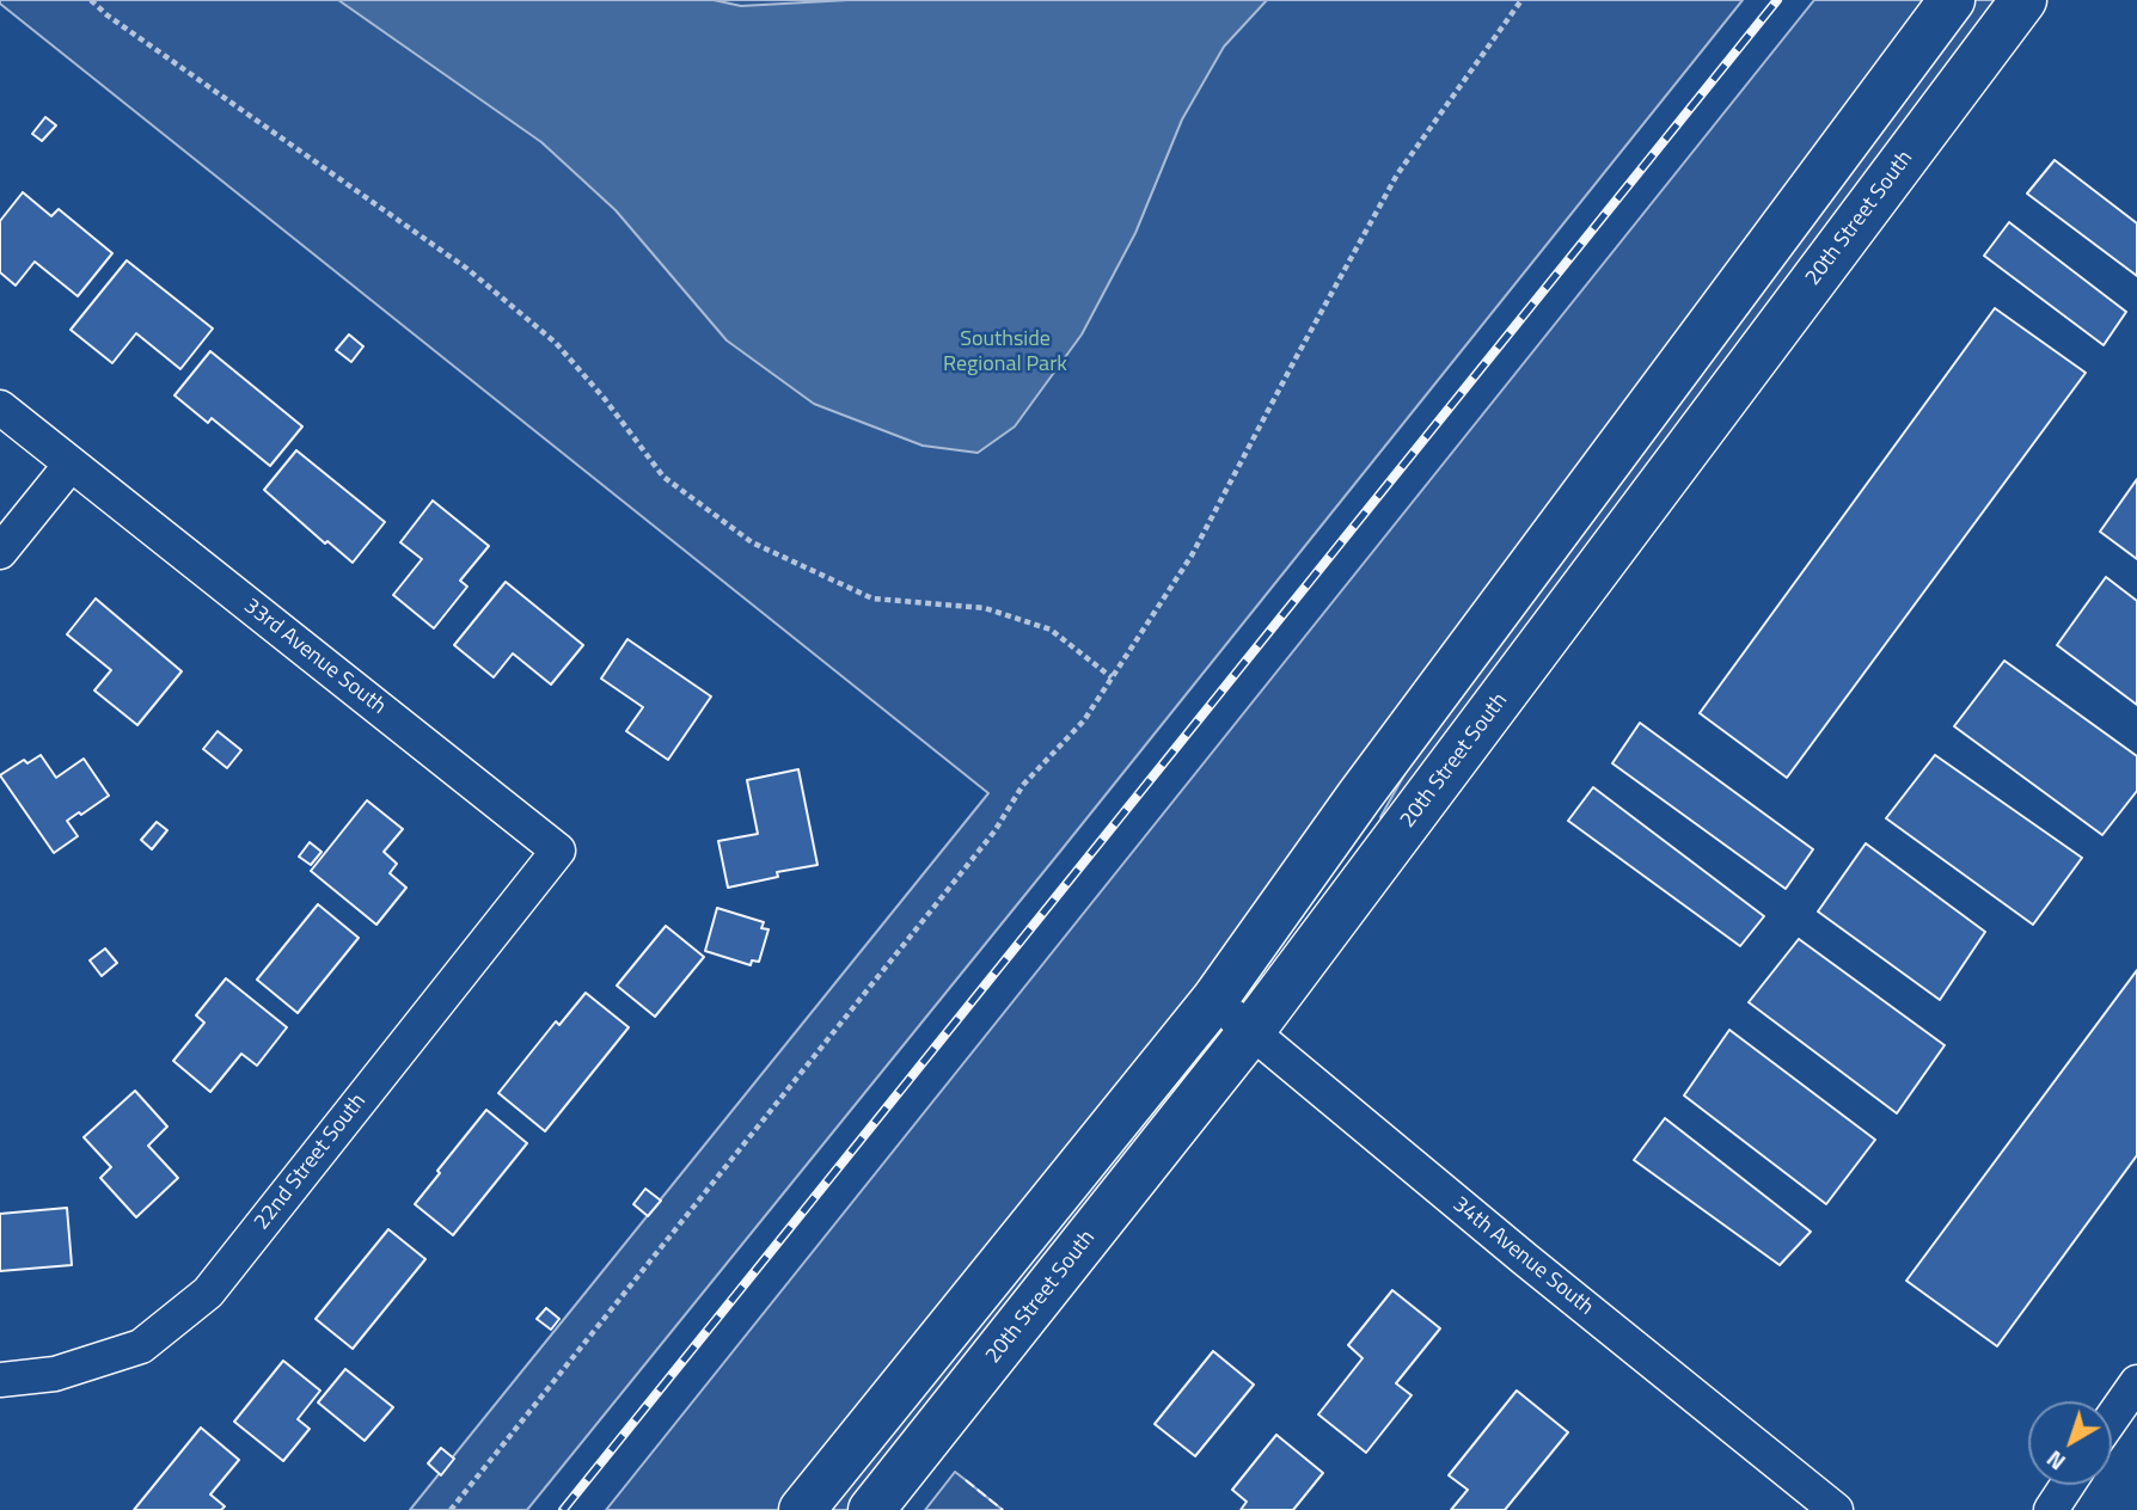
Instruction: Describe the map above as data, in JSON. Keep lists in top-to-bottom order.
{
  "streets": {
    "street": [
      "20th Street South",
      "33rd Avenue South",
      "22nd Street South",
      "34th Avenue South"
    ]
  },
  "crossings": [
    ["20th Street South", "34th Avenue South"],
    ["33rd Avenue South", "22nd Street South"]
  ],
  "parks": ["Southside Regional Park"],
  "north": "bottom left"
}
